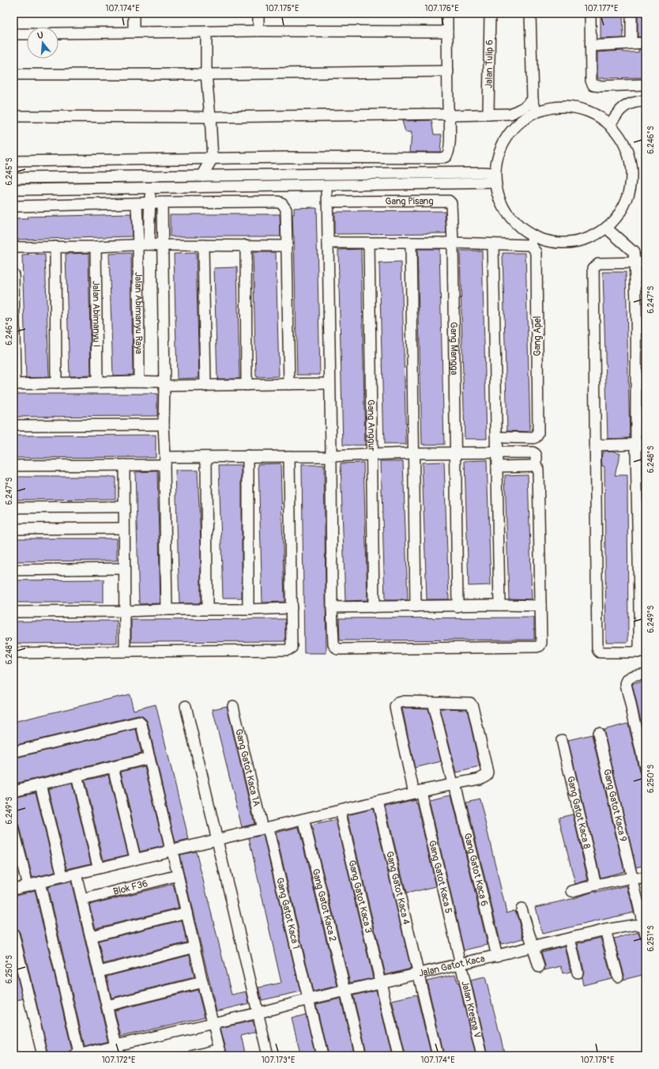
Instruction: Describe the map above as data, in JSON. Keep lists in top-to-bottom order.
{
  "streets": {
    "street": [
      "Jalan Tulip 6",
      "Gang Pisang",
      "Jalan Abimanyu Raya",
      "Jalan Abimanyu I",
      "Gang Apel",
      "Gang Mangga",
      "Gang Anggur",
      "Gang Gatot Kaca 1A",
      "Gang Gatot Kaca 9",
      "Gang Gatot Kaca 8",
      "Gang Gatot Kaca 6",
      "Gang Gatot Kaca 5",
      "Blok F36",
      "Gang Gatot Kaca 4",
      "Gang Gatot Kaca 3",
      "Gang Gatot Kaca 2",
      "Gang Gatot Kaca 1",
      "Jalan Gatot Kaca",
      "Jalan Kresna V"
    ]
  },
  "crossings": [
    ["Gang Pisang", "Gang Mangga"],
    ["Gang Gatot Kaca 1A", "Gang Gatot Kaca 1"],
    ["Gang Gatot Kaca 9", "Jalan Gatot Kaca"],
    ["Gang Gatot Kaca 6", "Gang Gatot Kaca 5"],
    ["Gang Gatot Kaca 6", "Jalan Gatot Kaca"],
    ["Gang Gatot Kaca 5", "Jalan Gatot Kaca"],
    ["Gang Gatot Kaca 5", "Jalan Kresna V"],
    ["Gang Gatot Kaca 4", "Jalan Gatot Kaca"],
    ["Gang Gatot Kaca 3", "Jalan Gatot Kaca"],
    ["Gang Gatot Kaca 2", "Jalan Gatot Kaca"],
    ["Gang Gatot Kaca 1", "Jalan Gatot Kaca"],
    ["Jalan Gatot Kaca", "Jalan Kresna V"]
  ],
  "north": "top",
  "coordinates": [
    "107.174°E",
    "107.175°E",
    "107.176°E",
    "107.177°E",
    "6.246°S",
    "6.245°S",
    "6.247°S",
    "6.248°S",
    "6.249°S",
    "6.250°S",
    "6.251°S",
    "107.172°E",
    "107.173°E"
  ]
}
